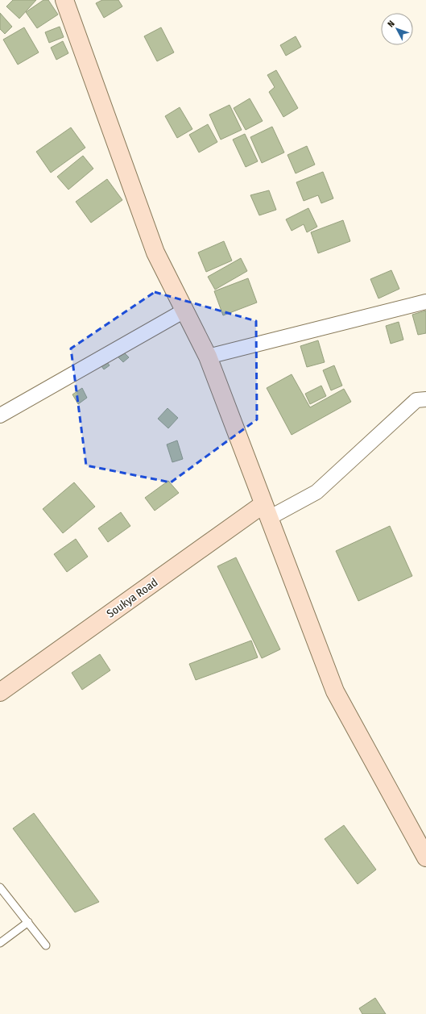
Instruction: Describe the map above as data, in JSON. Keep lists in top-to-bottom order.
{
  "streets": {
    "main road": ["Soukya Road"]
  },
  "north": "top left"
}
